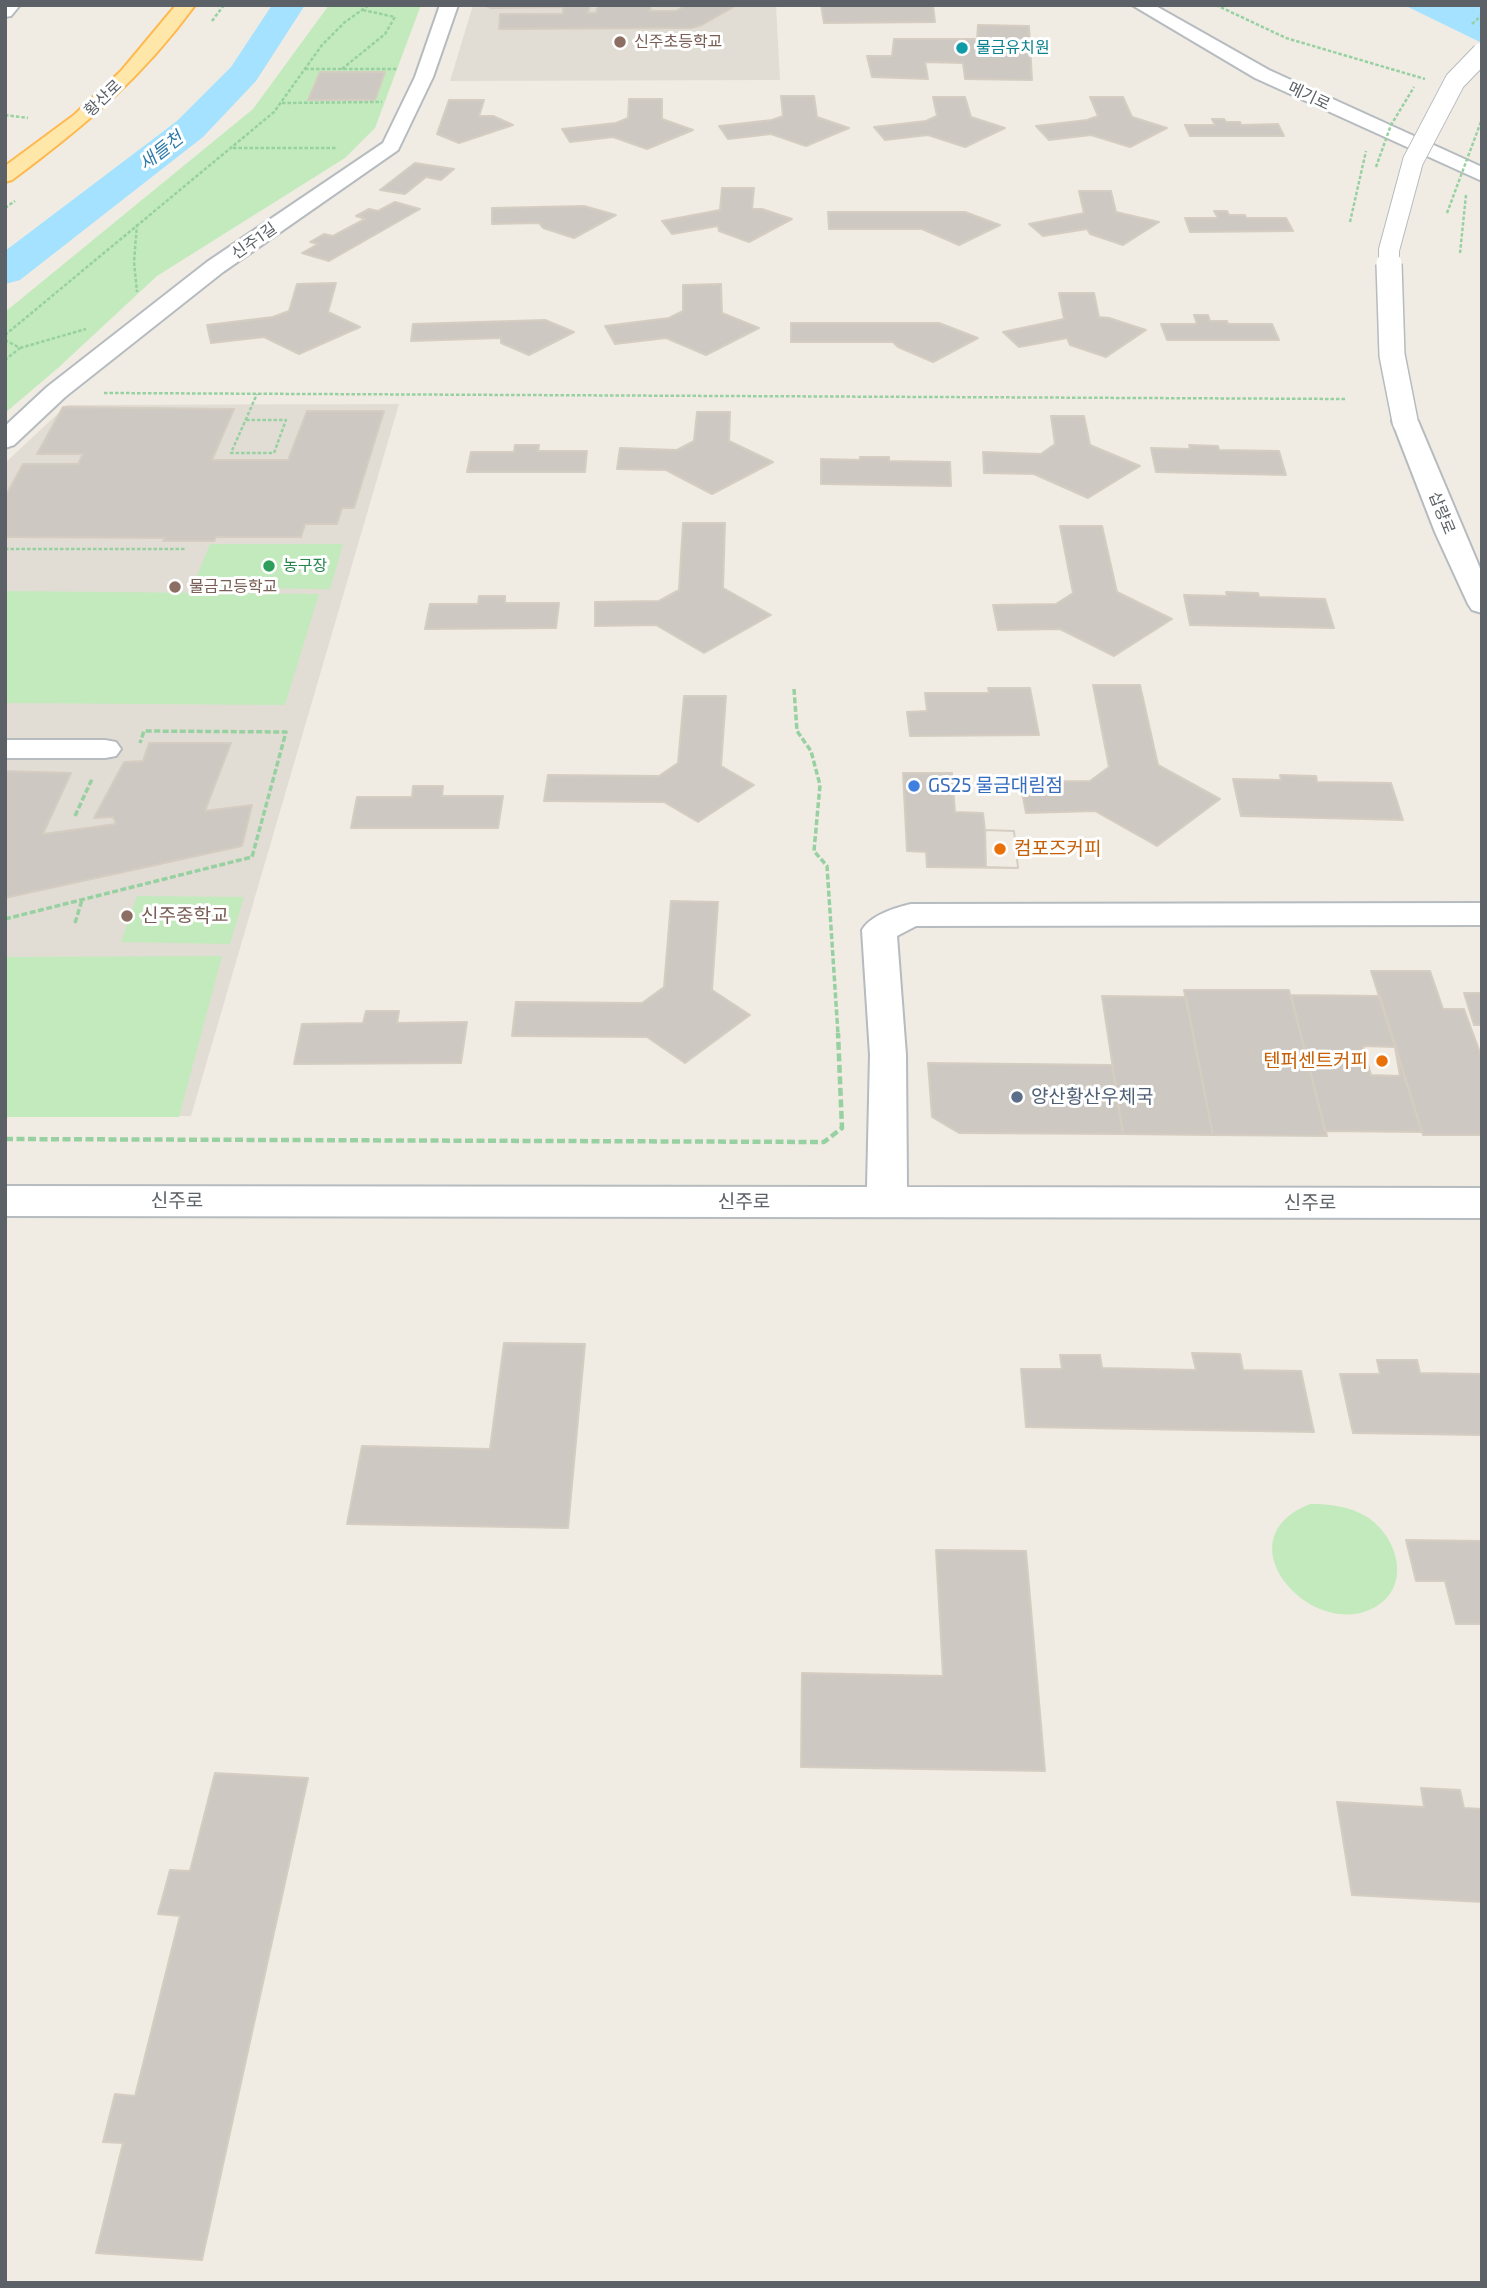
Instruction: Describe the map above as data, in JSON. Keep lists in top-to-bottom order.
{
  "streets": {
    "main road": ["황산로"],
    "street": [
      "메기로",
      "신주1길",
      "삽량로",
      "신주로"
    ]
  },
  "water": ["새들천"],
  "places": [
    "신주초등학교",
    "물금유치원",
    "농구장",
    "물금고등학교",
    "GS25 물금대림점",
    "컴포즈커피",
    "신주중학교",
    "텐퍼센트커피",
    "양산황산우체국"
  ]
}
